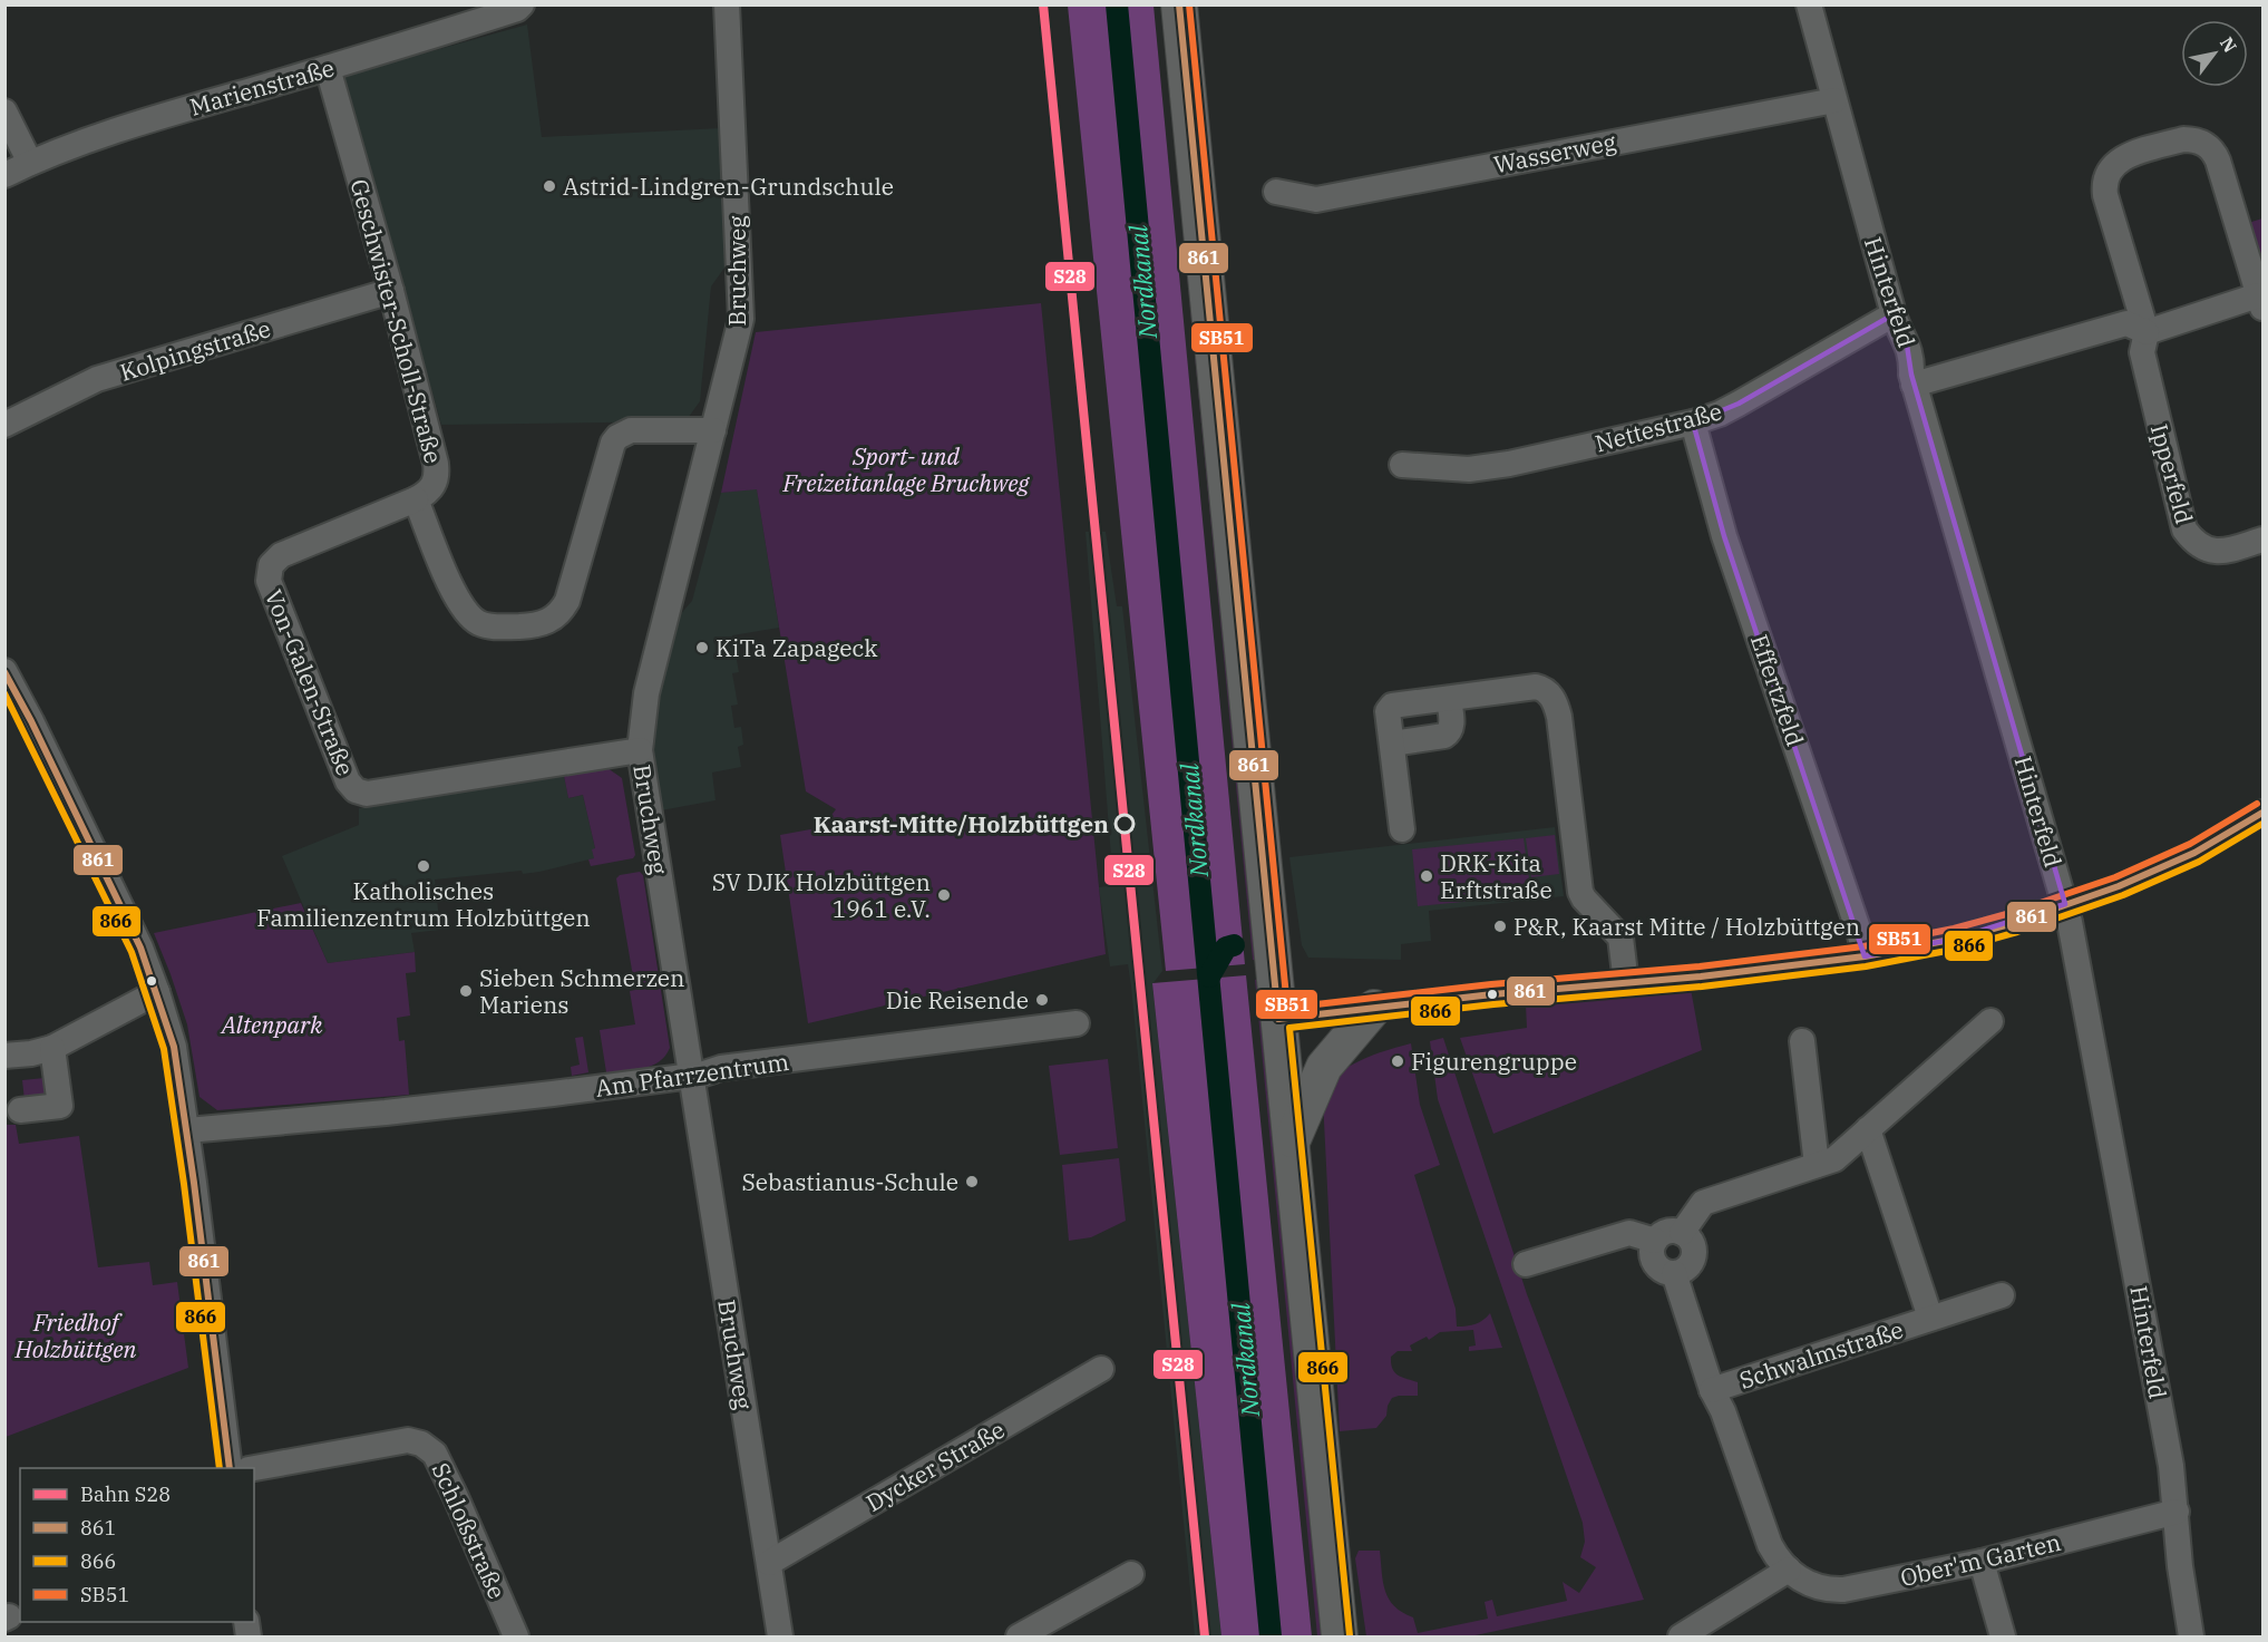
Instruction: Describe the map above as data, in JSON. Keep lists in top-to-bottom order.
{
  "streets": {
    "street": [
      "Marienstraße",
      "Wasserweg",
      "Bruchweg",
      "Hinterfeld",
      "Geschwister-Scholl-Straße",
      "Kolpingstraße",
      "Nettestraße",
      "Ipperfeld",
      "Von-Galen-Straße",
      "Effertzfeld",
      "Am Pfarrzentrum",
      "Schwalmstraße",
      "Dycker Straße",
      "Schloßstraße",
      "Ober'm Garten"
    ]
  },
  "crossings": [
    ["Marienstraße", "Geschwister-Scholl-Straße"],
    ["Wasserweg", "Hinterfeld"],
    ["Bruchweg", "Geschwister-Scholl-Straße"],
    ["Bruchweg", "Von-Galen-Straße"],
    ["Bruchweg", "Am Pfarrzentrum"],
    ["Bruchweg", "Dycker Straße"],
    ["Hinterfeld", "Nettestraße"],
    ["Hinterfeld", "Ober'm Garten"],
    ["Geschwister-Scholl-Straße", "Kolpingstraße"],
    ["Geschwister-Scholl-Straße", "Von-Galen-Straße"],
    ["Nettestraße", "Effertzfeld"],
    ["Schwalmstraße", "Ober'm Garten"]
  ],
  "water": ["Nordkanal"],
  "parks": ["Sport- und Freizeitanlage Bruchweg", "Altenpark", "Friedhof Holzbüttgen"],
  "places": [
    "Astrid-Lindgren-Grundschule",
    "KiTa Zapageck",
    "Kaarst-Mitte/Holzbüttgen",
    "Katholisches Familienzentrum Holzbüttgen",
    "DRK-Kita Erftstraße",
    "SV DJK Holzbüttgen 1961 e.V.",
    "P&R, Kaarst Mitte / Holzbüttgen",
    "Sieben Schmerzen Mariens",
    "Die Reisende",
    "Figurengruppe",
    "Sebastianus-Schule"
  ],
  "lines": [
    "rail line S28",
    "transit line 861",
    "transit line SB51",
    "transit line 866"
  ],
  "legend": [
    "Bahn S28",
    "861",
    "866",
    "SB51"
  ],
  "north": "top right"
}
